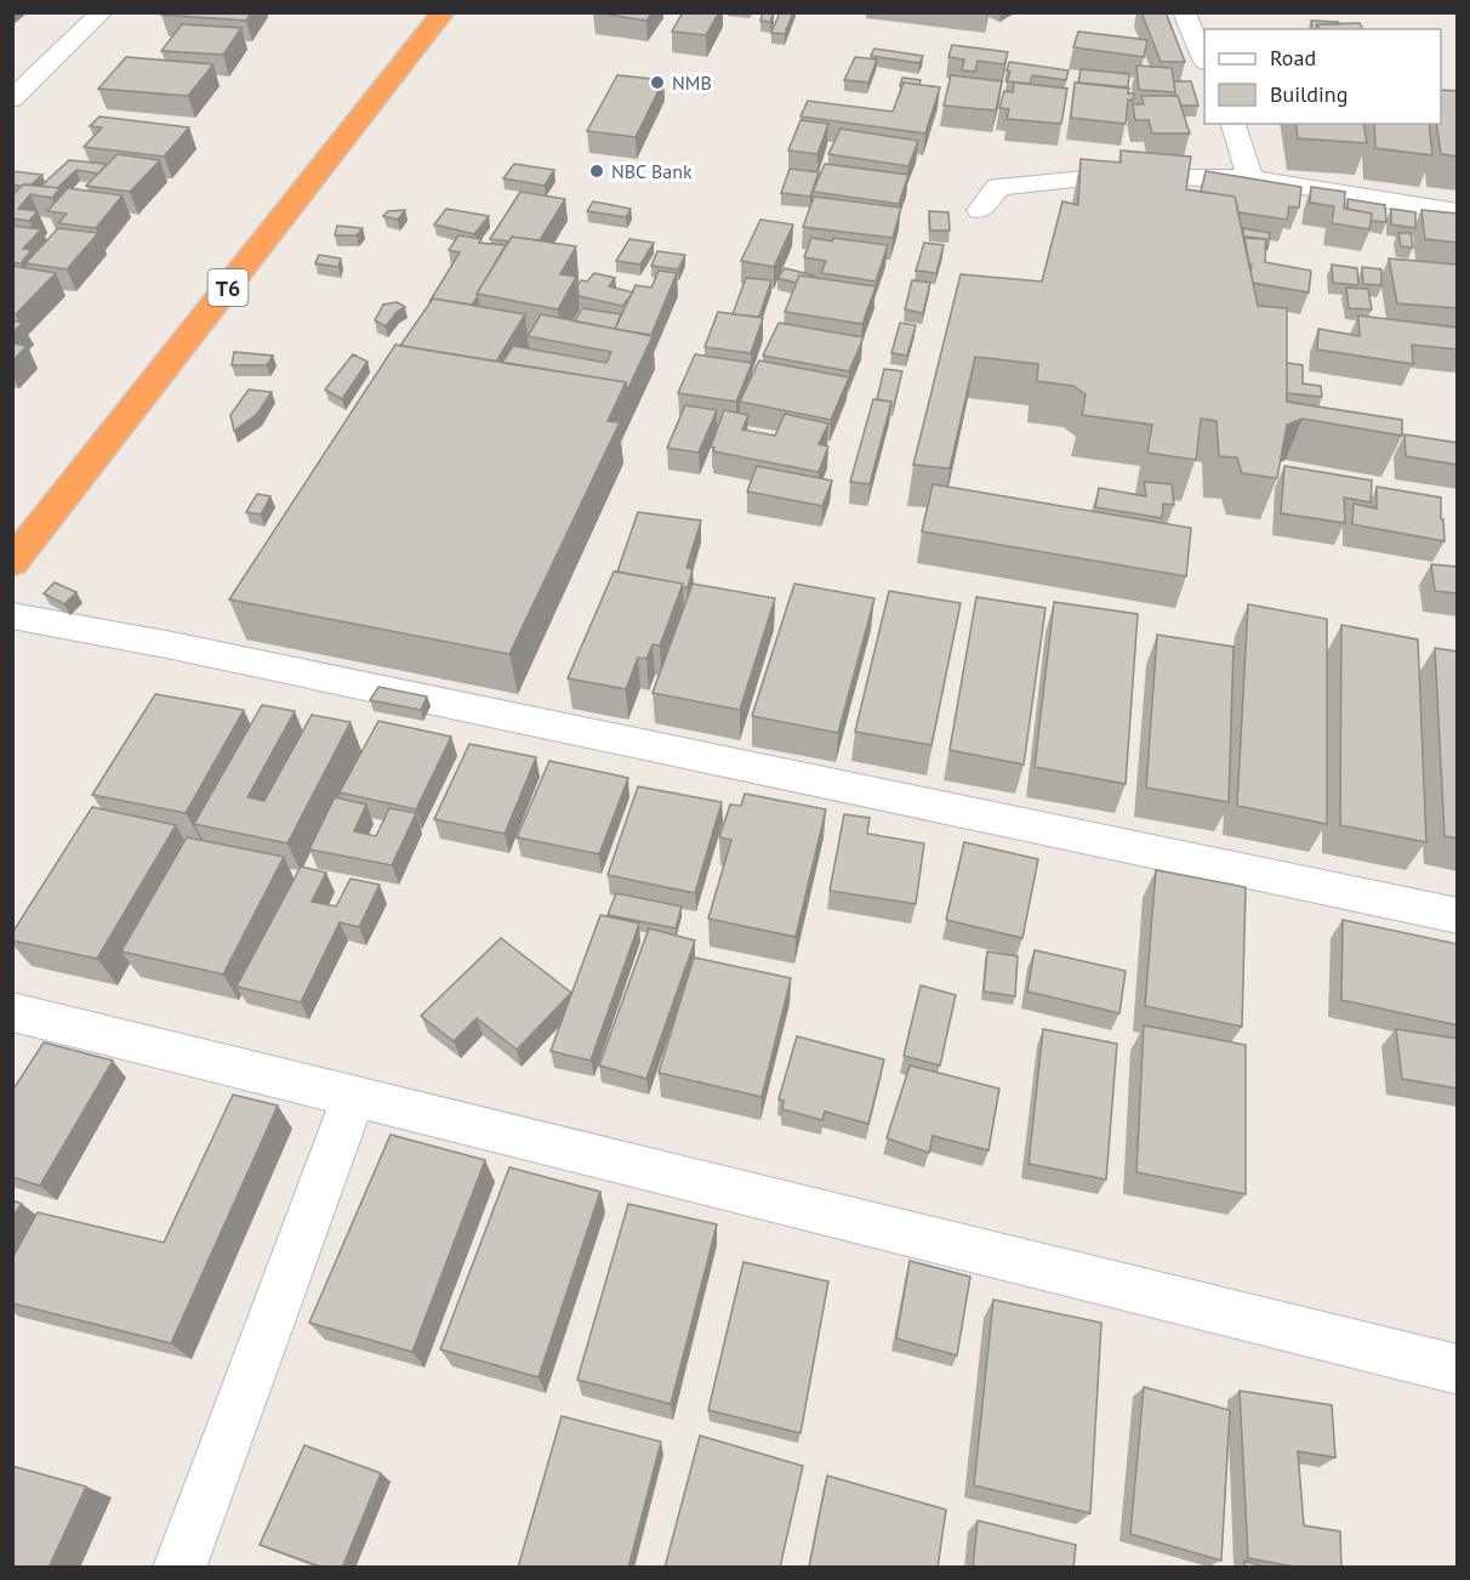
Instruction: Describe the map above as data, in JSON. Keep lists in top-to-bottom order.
{
  "streets": {
    "highway": ["T6"]
  },
  "places": ["NMB", "NBC Bank"],
  "legend": ["Road", "Building"]
}
